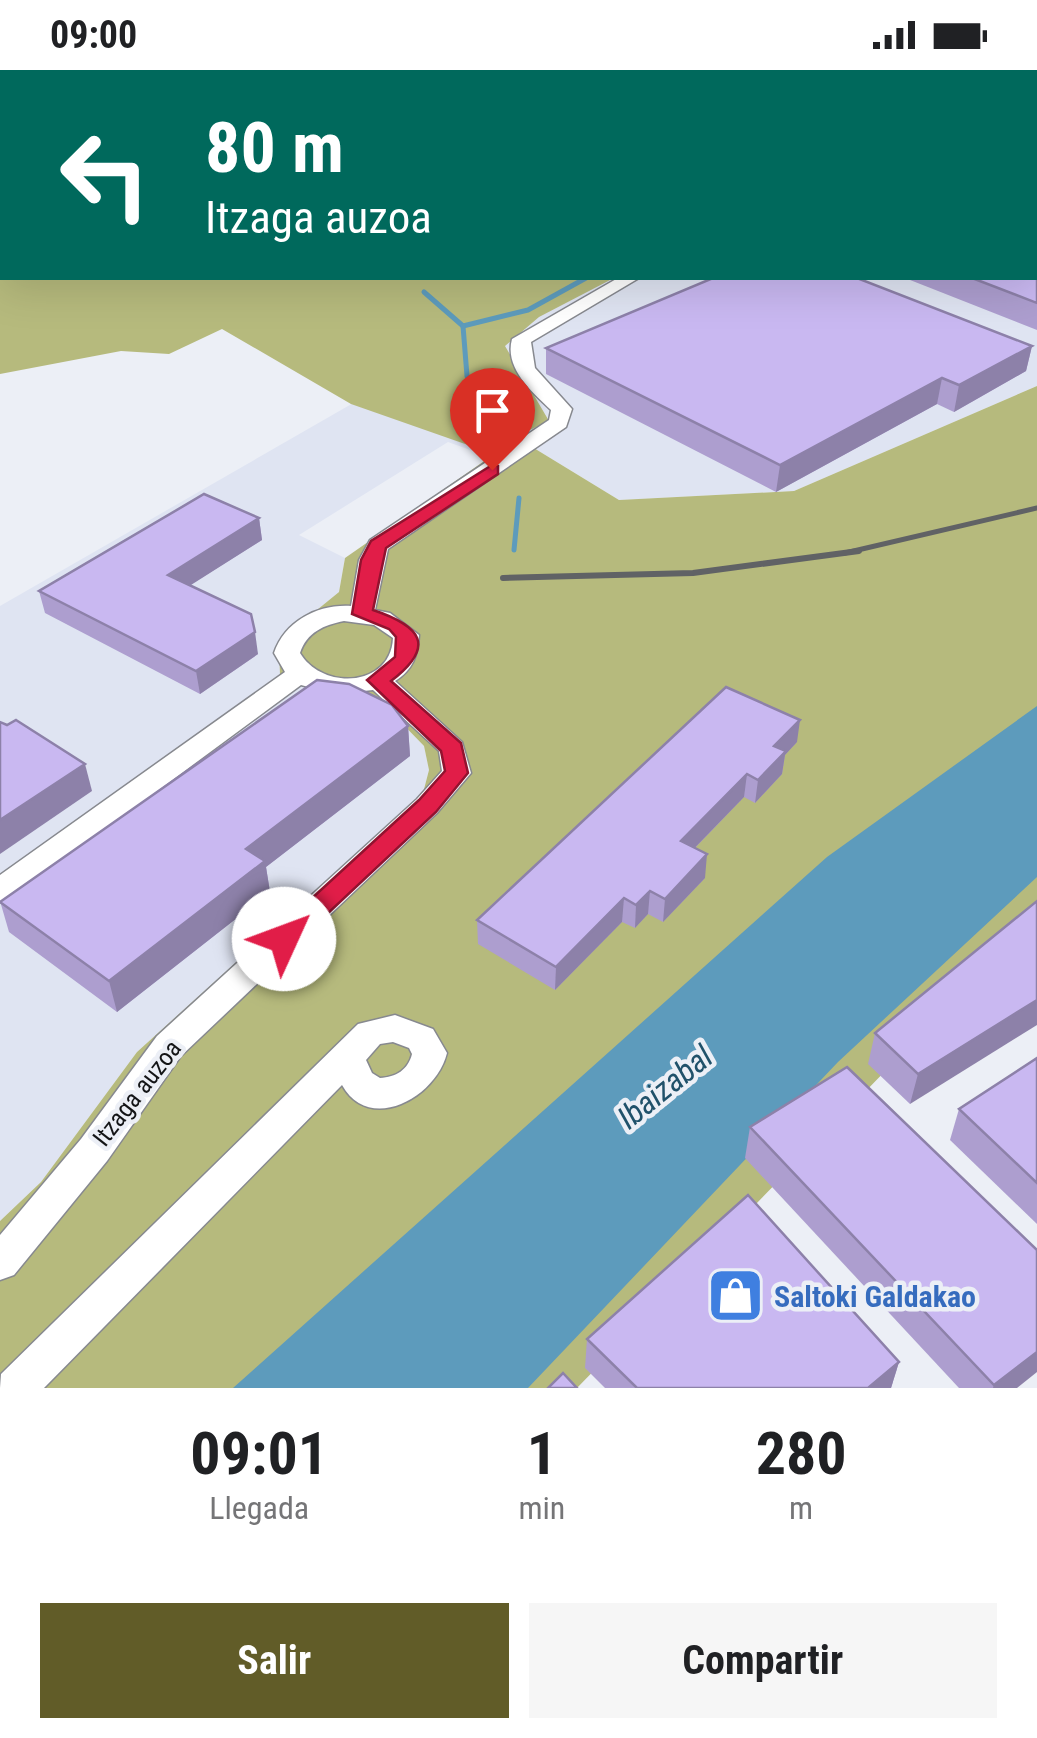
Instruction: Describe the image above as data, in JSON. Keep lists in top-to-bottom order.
{
  "streets": {
    "street": ["Itzaga auzoa"]
  },
  "water": ["Ibaizabal"],
  "places": {
    "shop": ["Saltoki Galdakao"]
  },
  "page": {
    "status": "09:00",
    "turn": ["80 m", "Itzaga auzoa"],
    "eta": [
      "09:01",
      "Llegada",
      "1",
      "min",
      "280",
      "m"
    ],
    "buttons": ["Salir", "Compartir"]
  }
}
